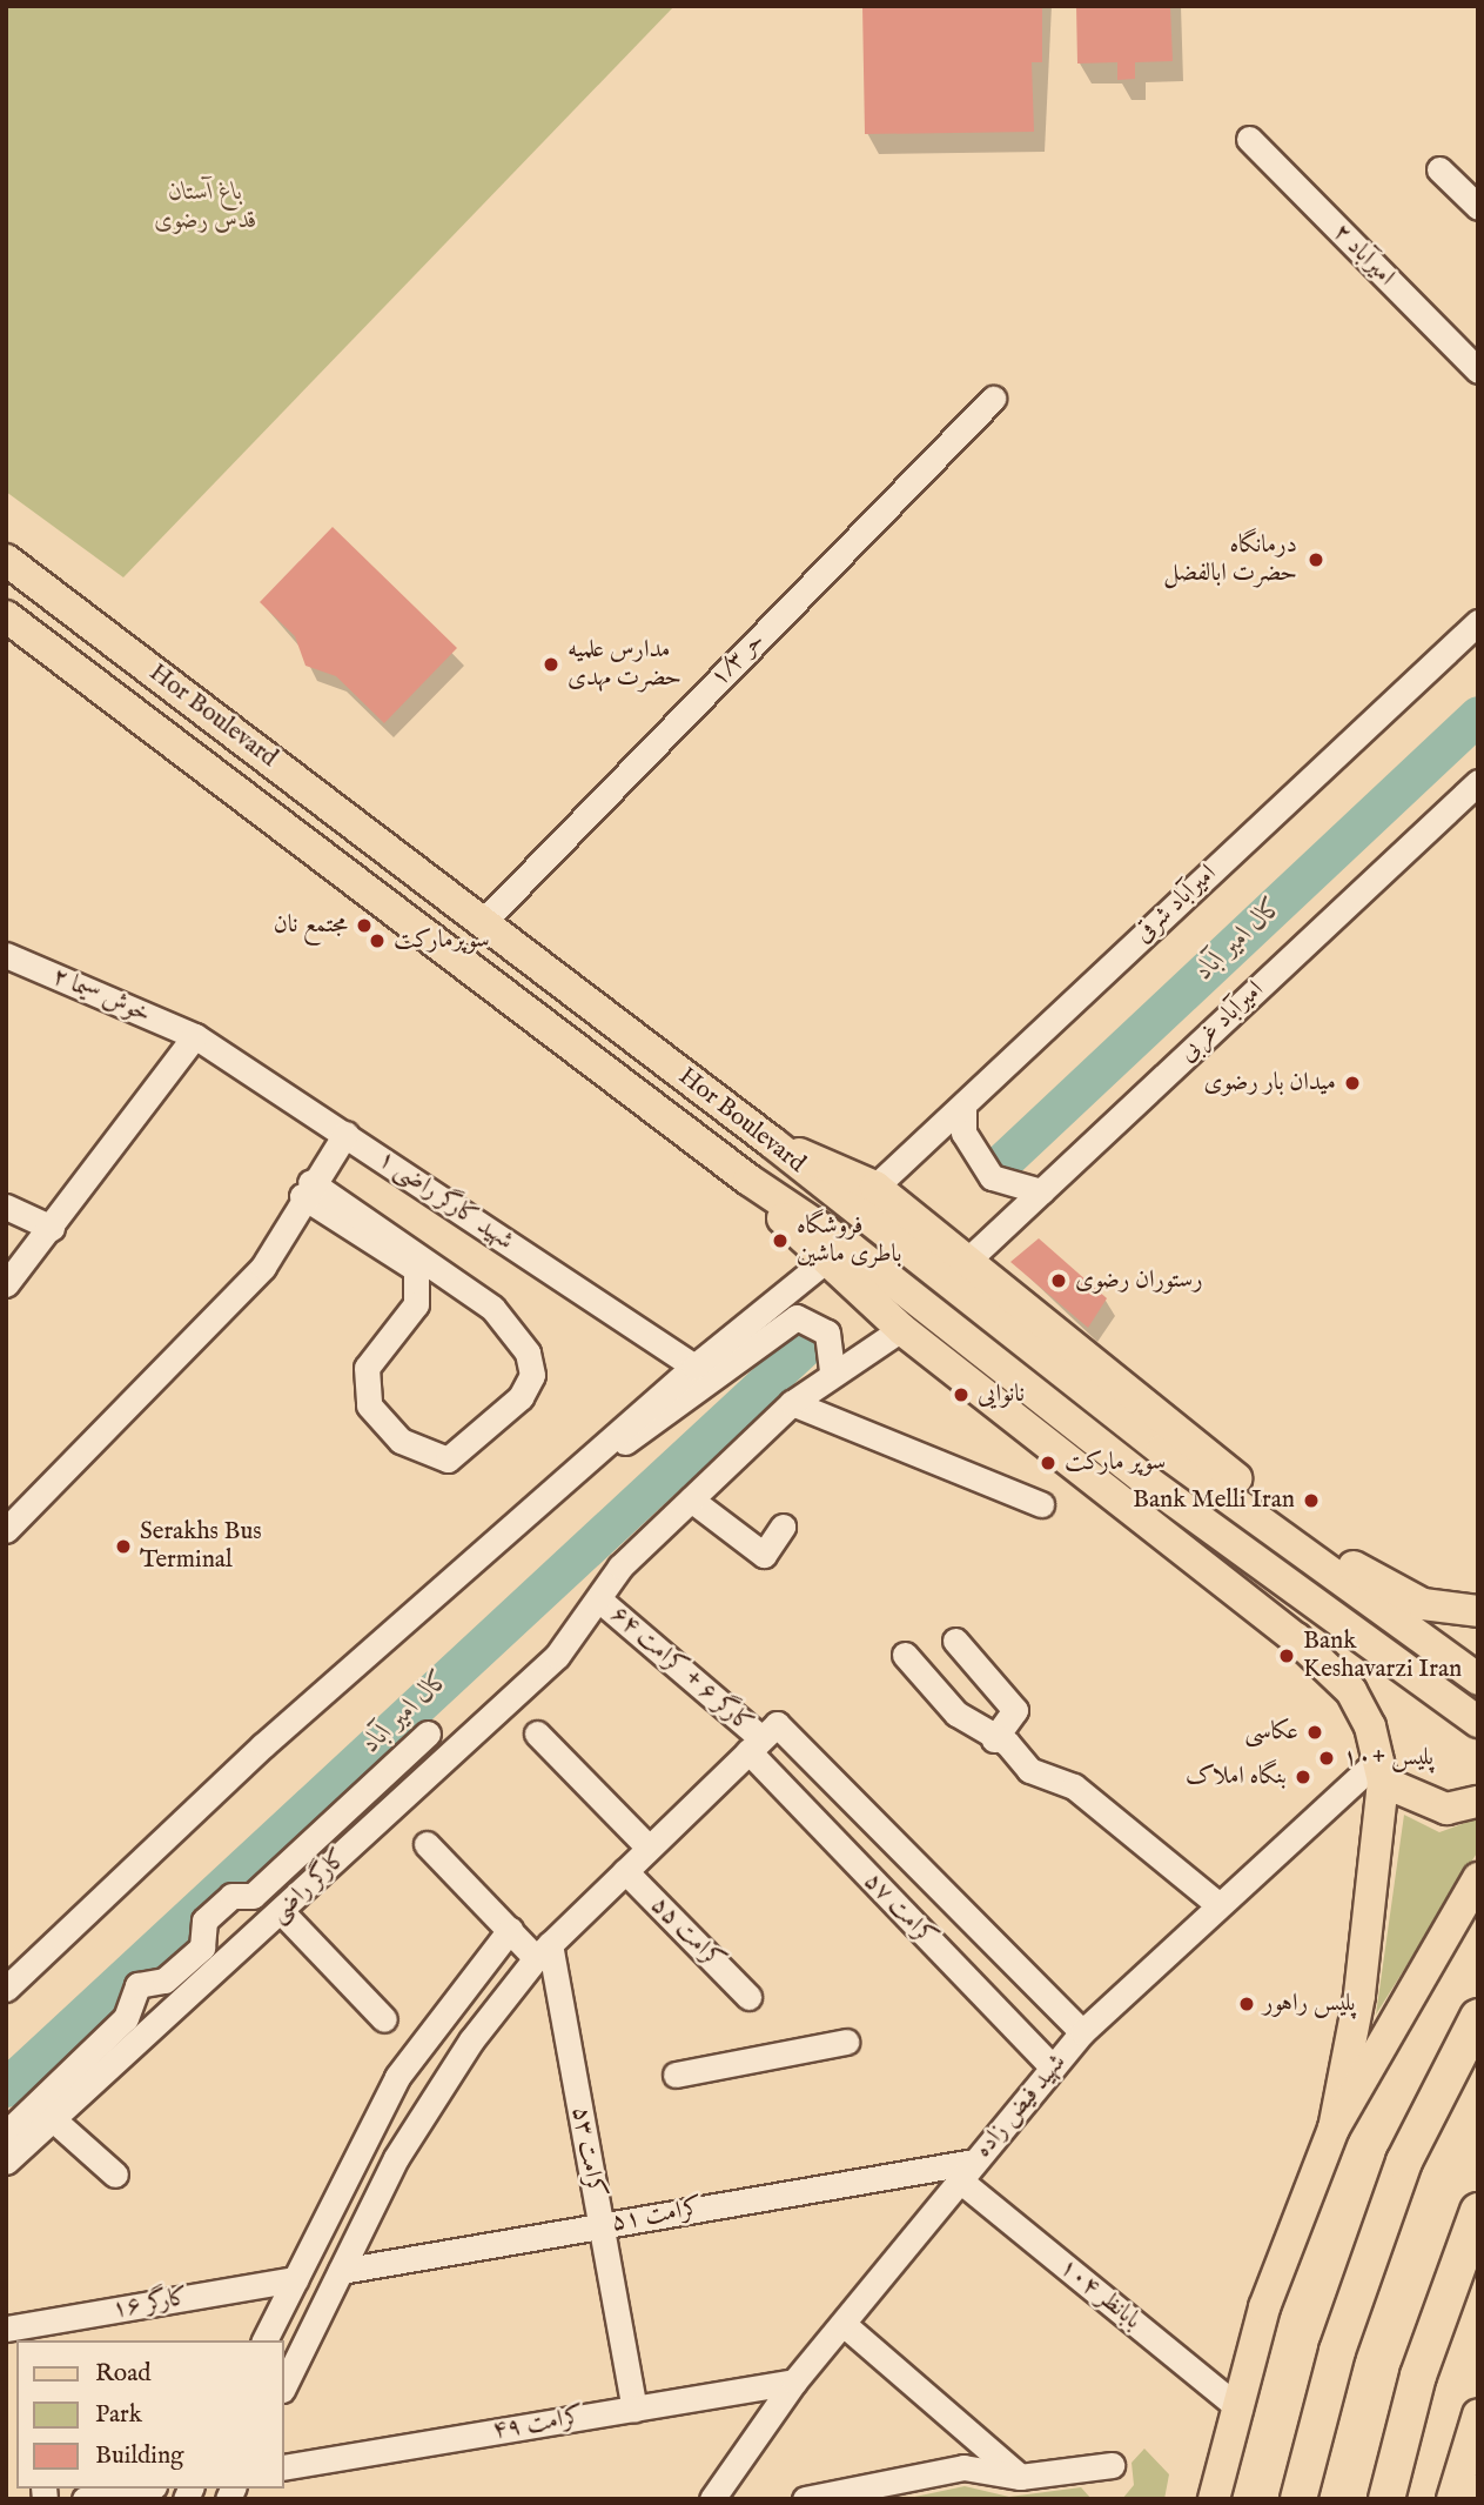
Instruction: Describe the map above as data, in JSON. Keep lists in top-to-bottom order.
{
  "streets": {
    "main road": ["Hor Boulevard"],
    "street": [
      "امیرآباد ۲",
      "حر ۱/۳",
      "امیرآباد شرقی",
      "خوش سیما ۲",
      "امیرآباد غربی",
      "شهید کارگر راضی ۱",
      "کارگر ۶ + کرامت ۶۴",
      "کارگر راضی",
      "کرامت ۵۷",
      "کرامت ۵۵",
      "شهید فیض زاده",
      "کرامت ۵۳",
      "کرامت ۵۱",
      "بابانظر ۱۰۴",
      "کارگر ۱۶",
      "کرامت ۴۹"
    ]
  },
  "crossings": [
    ["حر ۱/۳", "Hor Boulevard"],
    ["خوش سیما ۲", "شهید کارگر راضی ۱"],
    ["کارگر ۶ + کرامت ۶۴", "کارگر راضی"],
    ["کارگر ۶ + کرامت ۶۴", "کرامت ۵۷"],
    ["کرامت ۵۷", "شهید فیض زاده"],
    ["شهید فیض زاده", "کرامت ۵۱"],
    ["شهید فیض زاده", "بابانظر ۱۰۴"],
    ["شهید فیض زاده", "کرامت ۴۹"],
    ["کرامت ۵۳", "کرامت ۵۱"],
    ["کرامت ۵۳", "کرامت ۴۹"],
    ["کرامت ۵۱", "بابانظر ۱۰۴"]
  ],
  "water": ["کال امیر آباد"],
  "parks": ["باغ آستان قدس رضوی"],
  "places": [
    "درمانگاه حضرت ابالفضل",
    "مدارس علمیه حضرت مهدی",
    "مجتمع نان",
    "سوپرمارکت",
    "میدان بار رضوی",
    "فروشگاه باطری ماشین",
    "رستوران رضوی",
    "نانوایی",
    "سوپر مارکت",
    "Bank Melli Iran",
    "Serakhs Bus Terminal",
    "Bank Keshavarzi Iran",
    "عکاسی",
    "پلیس +۱۰",
    "بنگاه املاک",
    "پلیس راهور"
  ],
  "legend": ["Road", "Park", "Building"]
}
